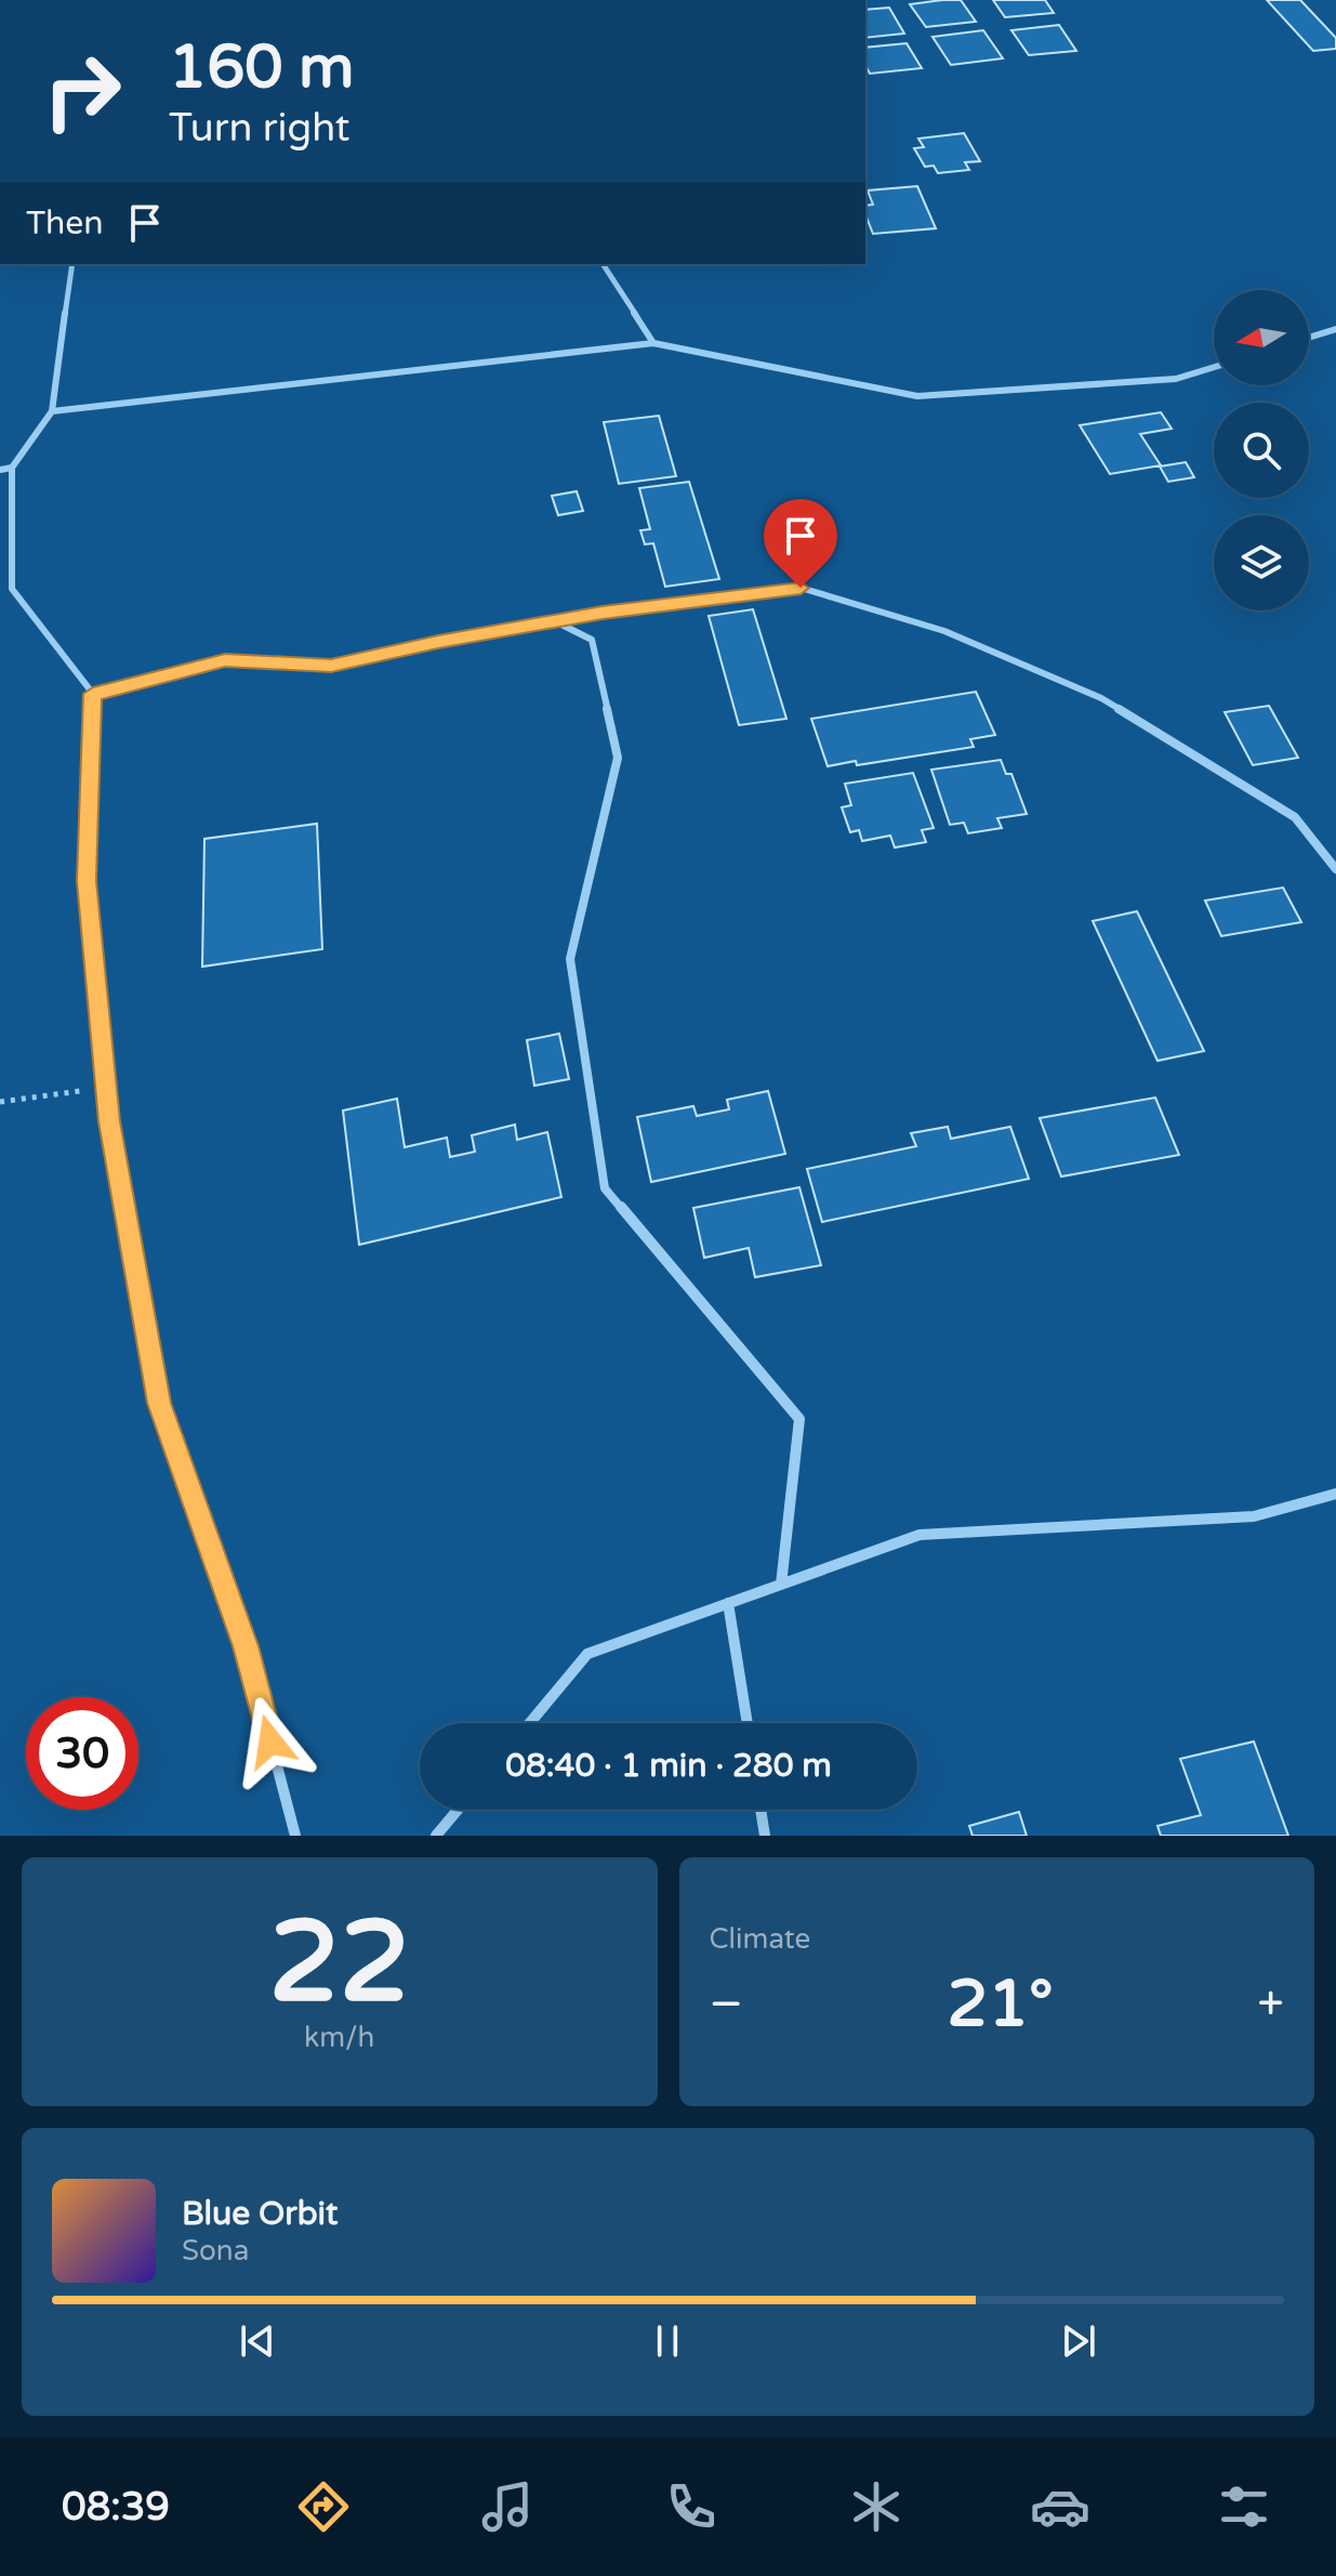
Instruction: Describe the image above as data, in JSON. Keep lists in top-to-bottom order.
{
  "north": "left",
  "page": {
    "turn": ["160 m", "Turn right"],
    "then": "Then",
    "limit": "30",
    "trip": "08:40 · 1 min · 280 m",
    "tile": [
      ["22", "km/h"],
      "Climate"
    ],
    "heat": ["−", "21°", "+"],
    "song": ["Blue Orbit", "Sona"],
    "tabs": "08:39"
  }
}
